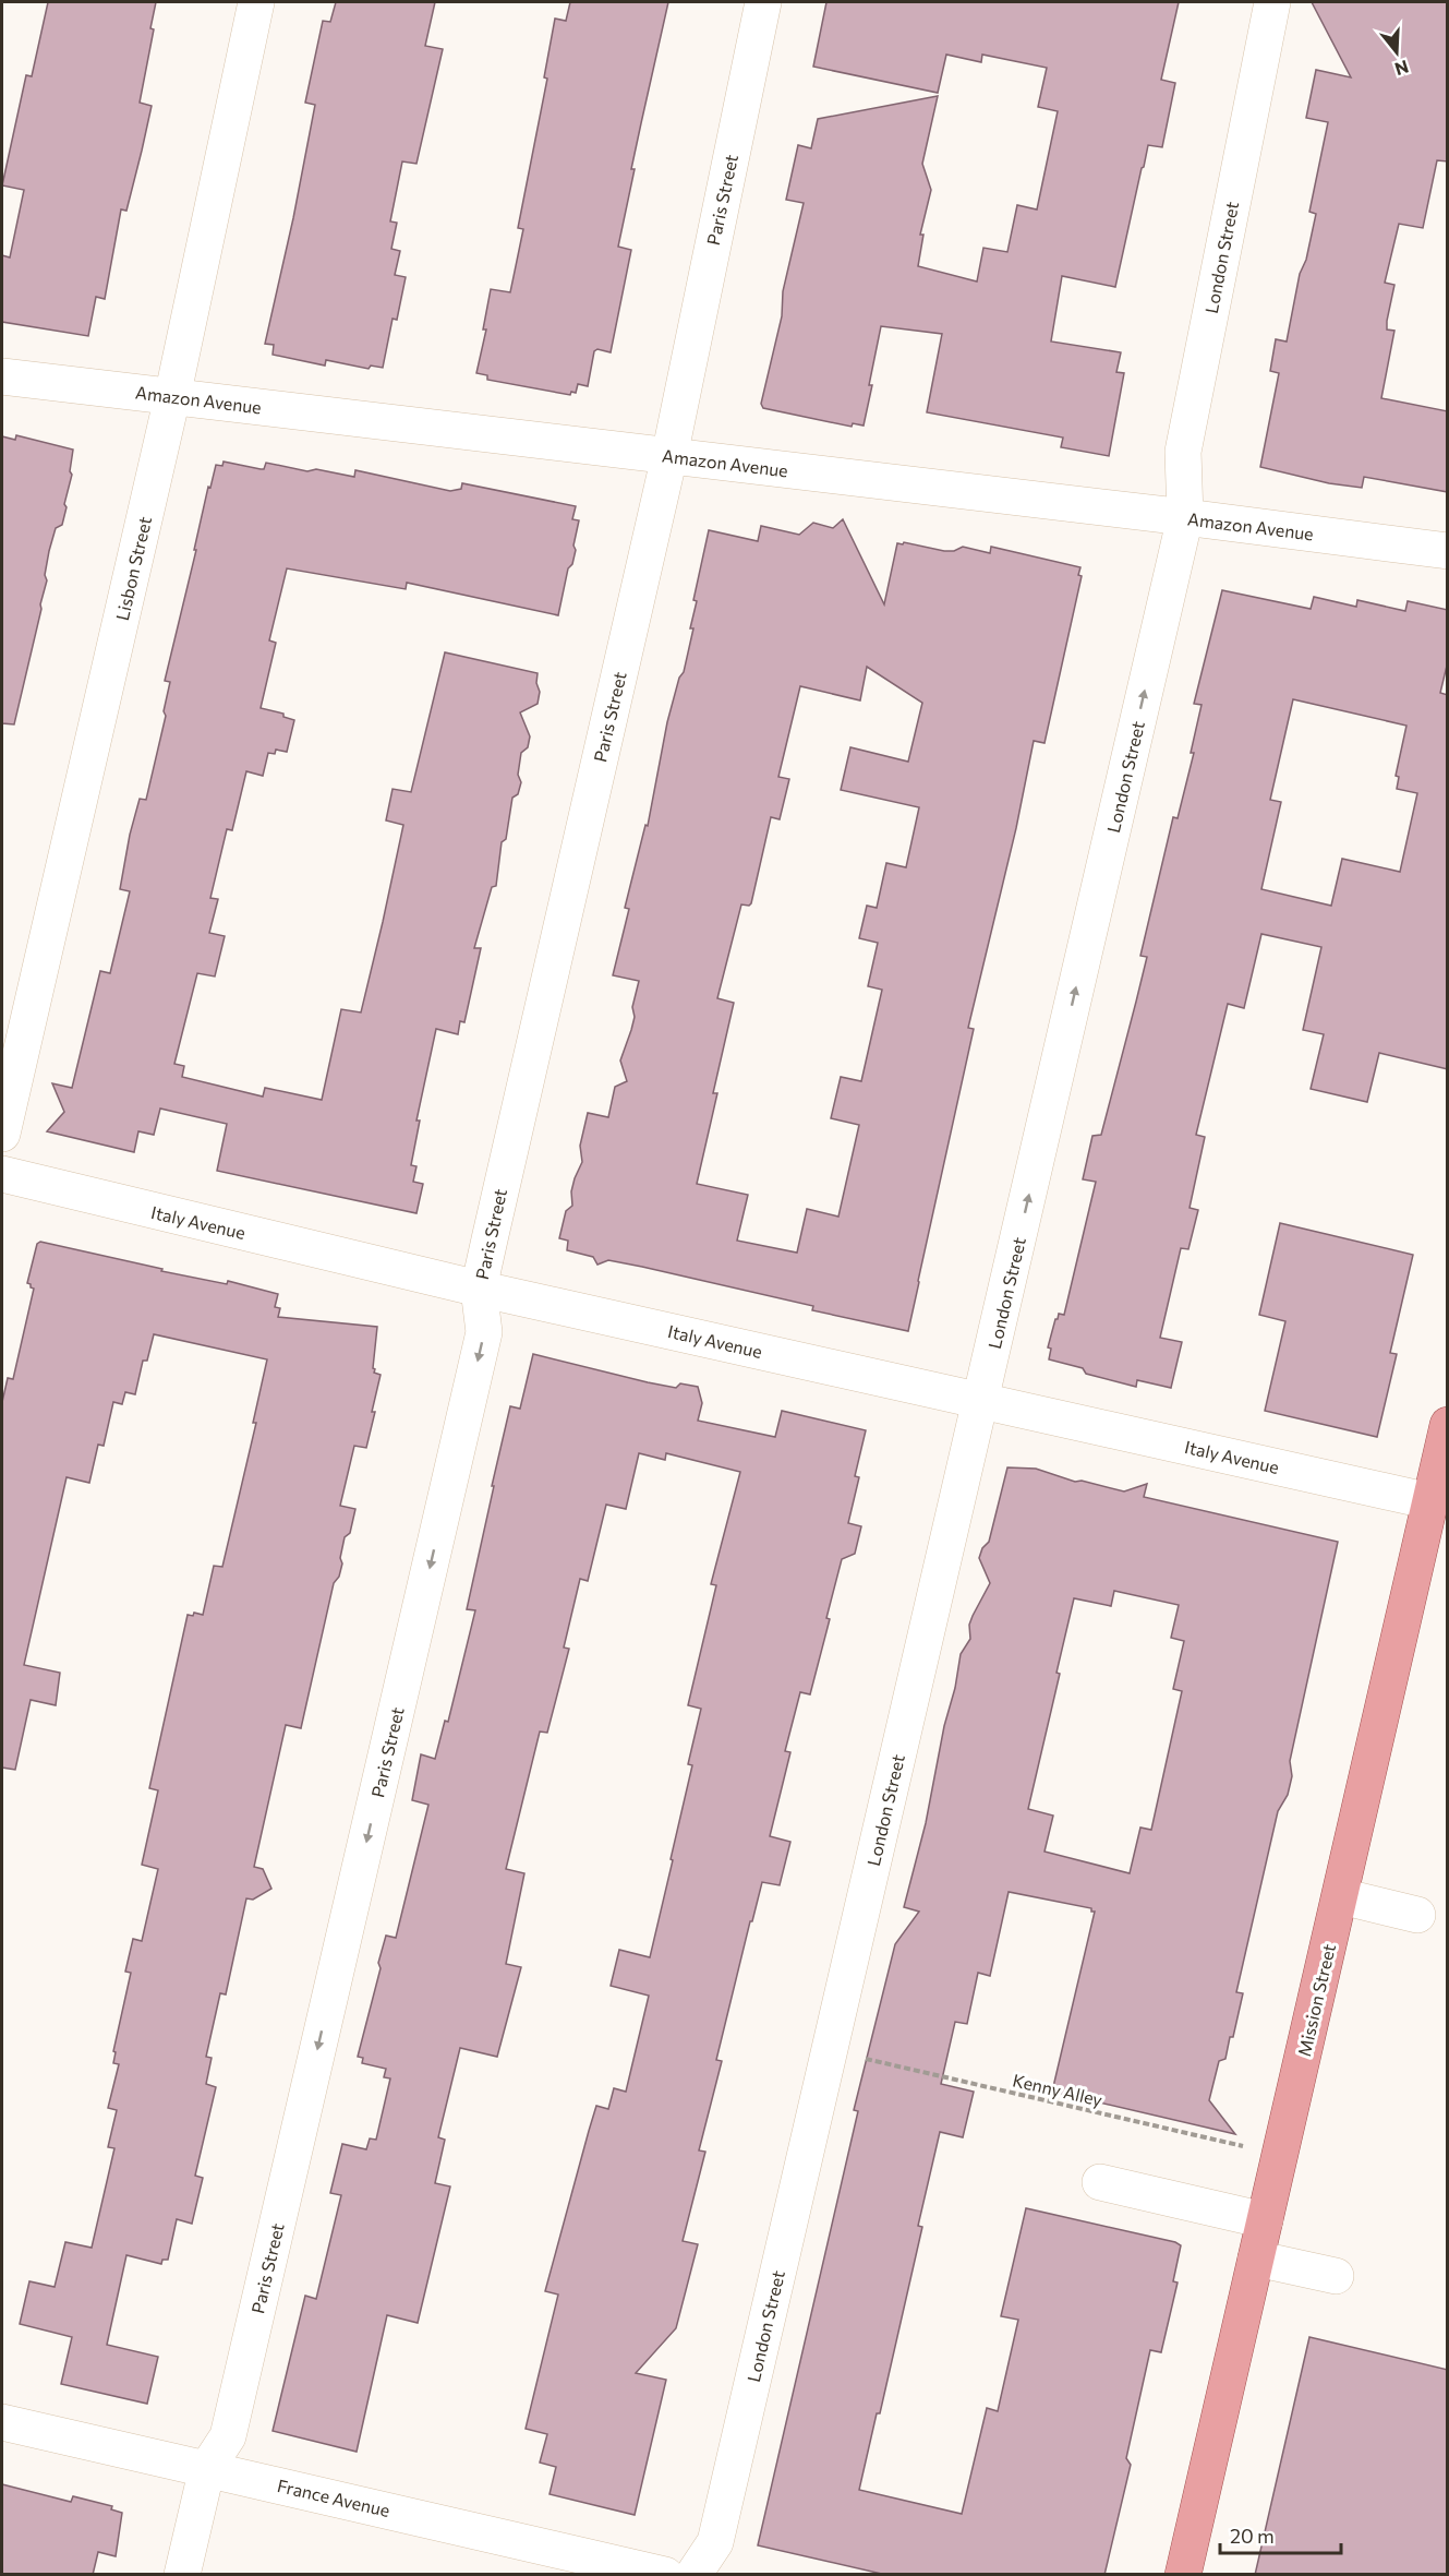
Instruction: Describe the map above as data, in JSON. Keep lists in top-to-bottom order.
{
  "streets": {
    "main road": ["Mission Street"],
    "street": [
      "Paris Street",
      "London Street",
      "Amazon Avenue",
      "Lisbon Street",
      "Italy Avenue",
      "France Avenue"
    ],
    "path": ["Kenny Alley"]
  },
  "crossings": [
    ["Paris Street", "Amazon Avenue"],
    ["Paris Street", "Italy Avenue"],
    ["Paris Street", "France Avenue"],
    ["London Street", "Amazon Avenue"],
    ["London Street", "Italy Avenue"],
    ["London Street", "Kenny Alley"],
    ["Amazon Avenue", "Lisbon Street"],
    ["Italy Avenue", "Mission Street"],
    ["Mission Street", "Kenny Alley"]
  ],
  "one_way": ["Paris Street"],
  "scale_bar": "20 m",
  "north": "bottom"
}
